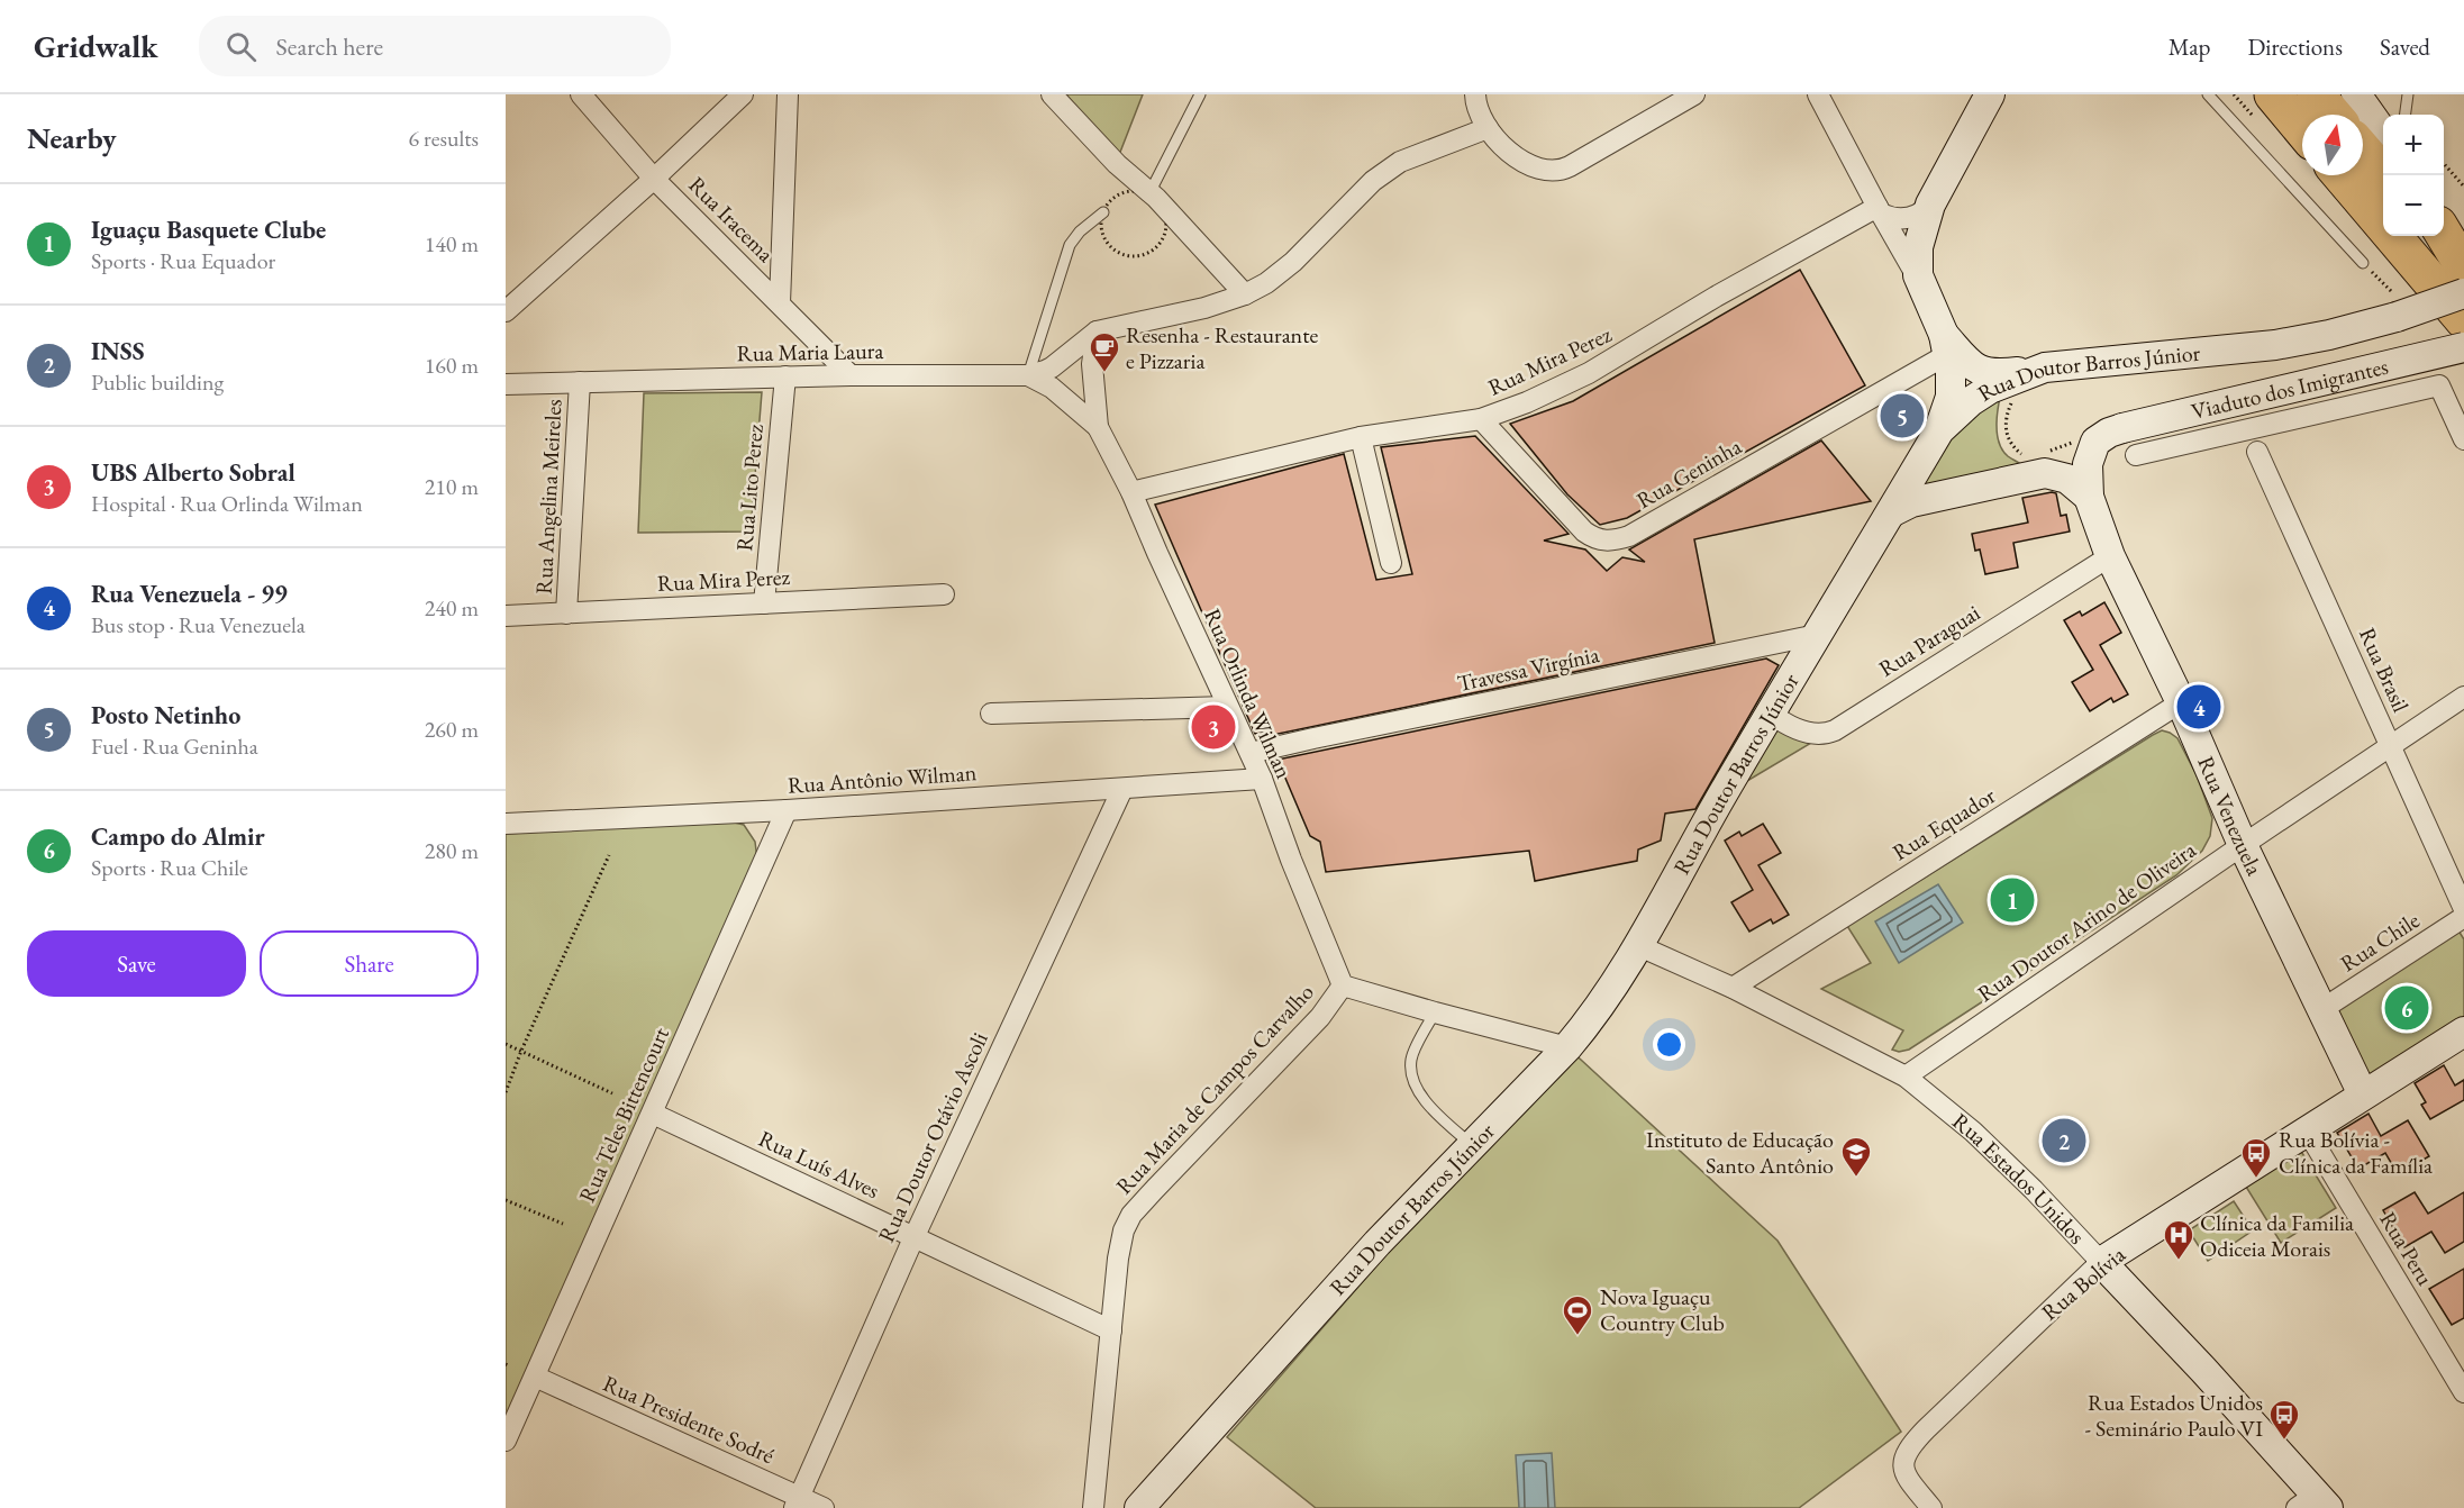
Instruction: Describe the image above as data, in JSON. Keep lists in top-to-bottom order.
{
  "streets": {
    "main road": [
      "Rua Doutor Barros Júnior",
      "Viaduto dos Imigrantes",
      "Rua Venezuela",
      "Rua Estados Unidos",
      "Rua Bolívia"
    ],
    "street": [
      "Rua Iracema",
      "Rua Maria Laura",
      "Rua Mira Perez",
      "Rua Geninha",
      "Rua Lito Perez",
      "Rua Angelina Meireles",
      "Rua Paraguai",
      "Travessa Virgínia",
      "Rua Brasil",
      "Rua Orlinda Wilman",
      "Rua Antônio Wilman",
      "Rua Equador",
      "Rua Doutor Arino de Oliveira",
      "Rua Chile",
      "Rua Maria de Campos Carvalho",
      "Rua Teles Bittencourt",
      "Rua Doutor Otávio Ascoli",
      "Rua Luís Alves",
      "Rua Peru",
      "Rua Presidente Sodré"
    ]
  },
  "crossings": [
    ["Rua Iracema", "Rua Maria Laura"],
    ["Rua Maria Laura", "Rua Lito Perez"],
    ["Rua Maria Laura", "Rua Angelina Meireles"],
    ["Rua Mira Perez", "Rua Geninha"],
    ["Rua Mira Perez", "Rua Lito Perez"],
    ["Rua Mira Perez", "Rua Angelina Meireles"],
    ["Rua Mira Perez", "Rua Orlinda Wilman"],
    ["Rua Doutor Barros Júnior", "Rua Paraguai"],
    ["Rua Doutor Barros Júnior", "Travessa Virgínia"],
    ["Rua Doutor Barros Júnior", "Rua Estados Unidos"],
    ["Viaduto dos Imigrantes", "Rua Venezuela"],
    ["Rua Paraguai", "Rua Venezuela"],
    ["Travessa Virgínia", "Rua Orlinda Wilman"],
    ["Rua Brasil", "Rua Doutor Arino de Oliveira"],
    ["Rua Orlinda Wilman", "Rua Antônio Wilman"],
    ["Rua Orlinda Wilman", "Rua Maria de Campos Carvalho"],
    ["Rua Antônio Wilman", "Rua Teles Bittencourt"],
    ["Rua Antônio Wilman", "Rua Doutor Otávio Ascoli"],
    ["Rua Venezuela", "Rua Equador"],
    ["Rua Venezuela", "Rua Doutor Arino de Oliveira"],
    ["Rua Venezuela", "Rua Chile"],
    ["Rua Venezuela", "Rua Bolívia"],
    ["Rua Equador", "Rua Estados Unidos"],
    ["Rua Doutor Arino de Oliveira", "Rua Estados Unidos"],
    ["Rua Maria de Campos Carvalho", "Rua Luís Alves"],
    ["Rua Teles Bittencourt", "Rua Luís Alves"],
    ["Rua Teles Bittencourt", "Rua Presidente Sodré"],
    ["Rua Doutor Otávio Ascoli", "Rua Luís Alves"],
    ["Rua Doutor Otávio Ascoli", "Rua Presidente Sodré"],
    ["Rua Estados Unidos", "Rua Bolívia"],
    ["Rua Peru", "Rua Bolívia"]
  ],
  "places": {
    "cafe": ["Resenha - Restaurante e Pizzaria"],
    "school or university": ["Instituto de Educação Santo Antônio"],
    "bus stop": ["Rua Bolívia - Clínica da Família", "Rua Estados Unidos - Seminário Paulo VI"],
    "hospital": ["Clínica da Familia Odiceia Morais"],
    "sports": ["Nova Iguaçu Country Club"]
  },
  "north": "top",
  "page": {
    "header": "Gridwalk",
    "search": "Search here",
    "nav": ["Map", "Directions", "Saved"],
    "heading": ["Nearby", "6 results"],
    "map_buttons": ["+", "−"],
    "list": [
      {
        "mark": "1",
        "name": "Iguaçu Basquete Clube",
        "note": "Sports · Rua Equador",
        "value": "140 m"
      },
      {
        "mark": "2",
        "name": "INSS",
        "note": "Public building",
        "value": "160 m"
      },
      {
        "mark": "3",
        "name": "UBS Alberto Sobral",
        "note": "Hospital · Rua Orlinda Wilman",
        "value": "210 m"
      },
      {
        "mark": "4",
        "name": "Rua Venezuela - 99",
        "note": "Bus stop · Rua Venezuela",
        "value": "240 m"
      },
      {
        "mark": "5",
        "name": "Posto Netinho",
        "note": "Fuel · Rua Geninha",
        "value": "260 m"
      },
      {
        "mark": "6",
        "name": "Campo do Almir",
        "note": "Sports · Rua Chile",
        "value": "280 m"
      }
    ],
    "pins": [
      "5",
      "4",
      "3",
      "1",
      "6",
      "2"
    ],
    "buttons": ["Save", "Share"]
  }
}
